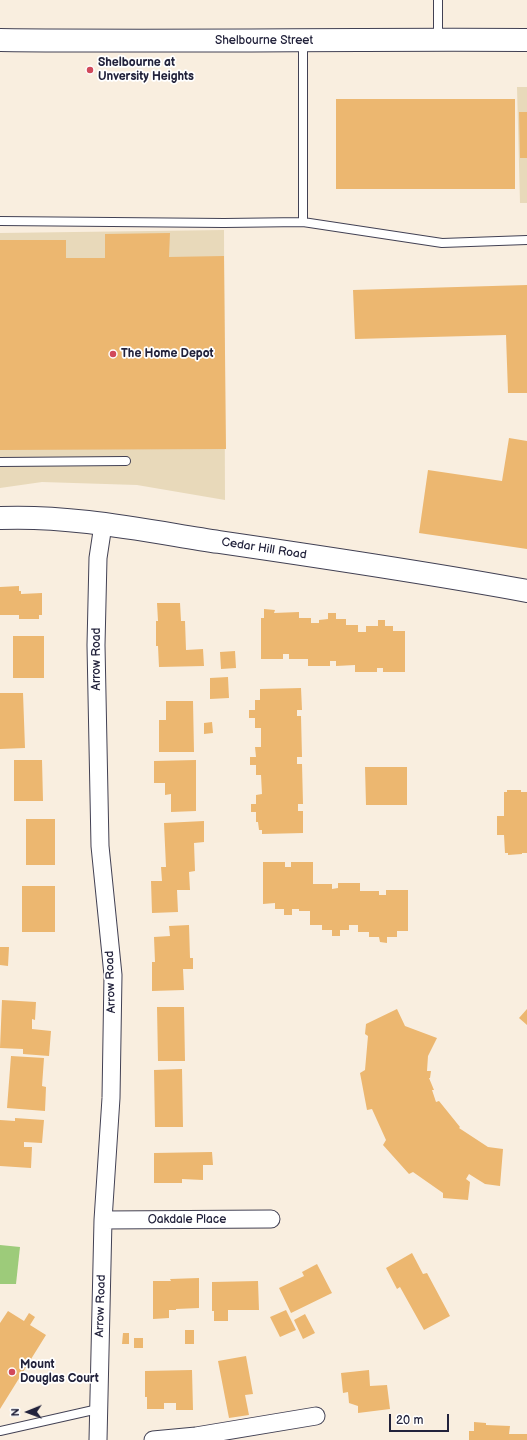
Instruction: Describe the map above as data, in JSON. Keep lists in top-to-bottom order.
{
  "streets": {
    "main road": ["Shelbourne Street", "Cedar Hill Road"],
    "street": ["Arrow Road", "Oakdale Place"]
  },
  "crossings": [
    ["Cedar Hill Road", "Arrow Road"],
    ["Arrow Road", "Oakdale Place"]
  ],
  "places": ["Shelbourne at Unversity Heights", "The Home Depot", "Mount Douglas Court"],
  "scale_bar": "20 m",
  "north": "left"
}
